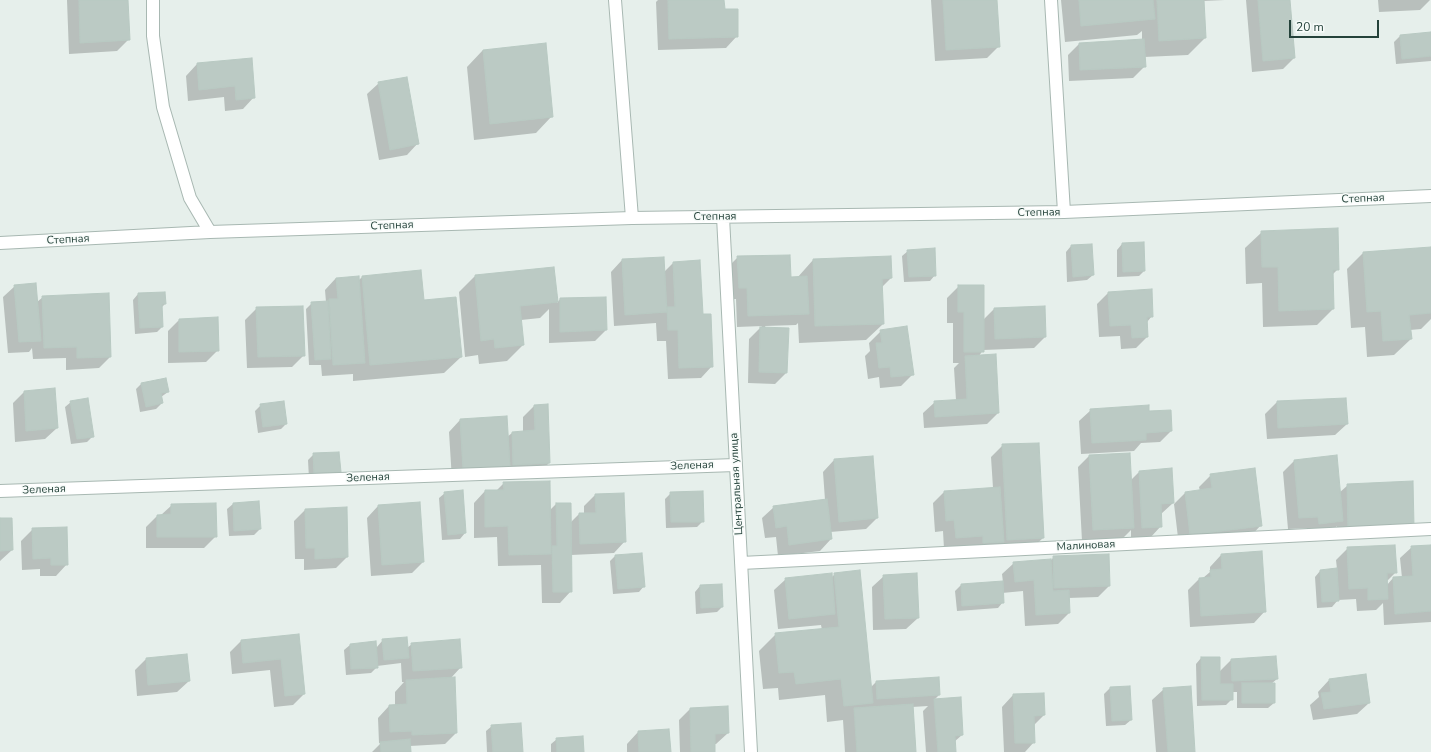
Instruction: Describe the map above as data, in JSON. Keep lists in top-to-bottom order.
{
  "streets": {
    "street": [
      "Степная",
      "Зеленая",
      "Центральная улица",
      "Малиновая"
    ]
  },
  "crossings": [
    ["Степная", "Центральная улица"],
    ["Зеленая", "Центральная улица"],
    ["Центральная улица", "Малиновая"]
  ],
  "scale_bar": "20 m"
}
